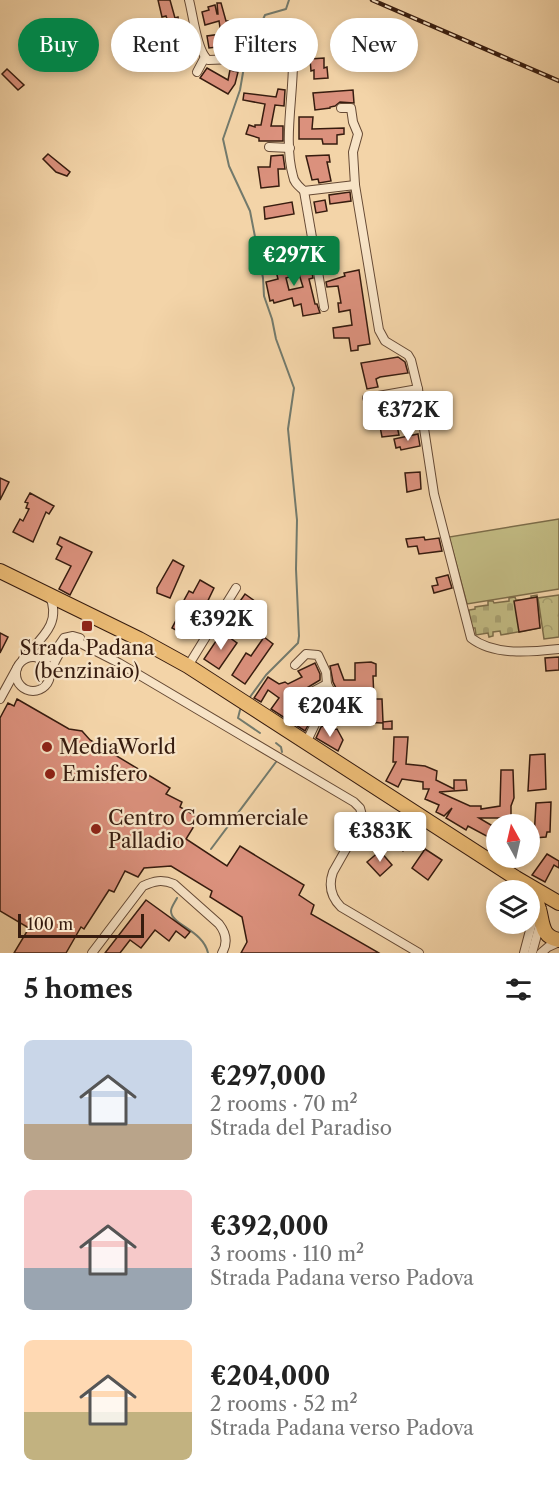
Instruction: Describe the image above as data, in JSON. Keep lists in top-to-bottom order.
{
  "places": {
    "transit": ["Strada Padana (benzinaio)"],
    "other": ["MediaWorld", "Emisfero", "Centro Commerciale Palladio"]
  },
  "scale_bar": "100 m",
  "north": "top",
  "page": {
    "chip": [
      "Buy",
      "Rent",
      "Filters",
      "New"
    ],
    "price": [
      "€297K",
      "€372K",
      "€392K",
      "€204K",
      "€383K"
    ],
    "scale": "100 m",
    "heading": "5 homes",
    "list": [
      {
        "name": "€297,000",
        "note": "2 rooms · 70 m² · Strada del Paradiso"
      },
      {
        "name": "€392,000",
        "note": "3 rooms · 110 m² · Strada Padana verso Padova"
      },
      {
        "name": "€204,000",
        "note": "2 rooms · 52 m² · Strada Padana verso Padova"
      }
    ]
  }
}
